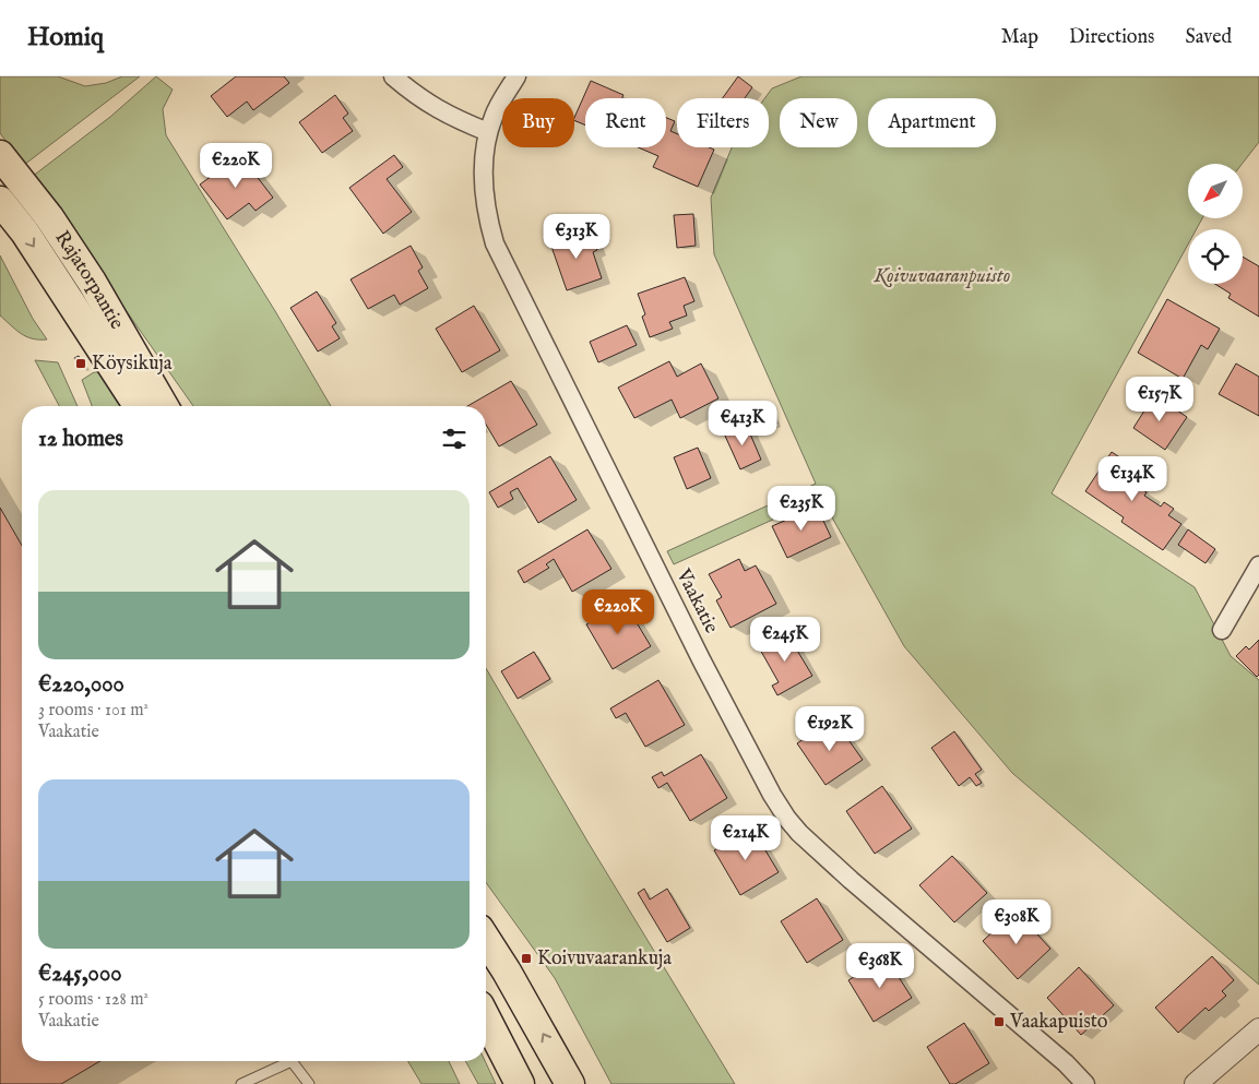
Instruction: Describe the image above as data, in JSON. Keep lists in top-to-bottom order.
{
  "streets": {
    "main road": ["Rajatorpantie"],
    "street": ["Vaakatie"]
  },
  "parks": ["Koivuvaaranpuisto"],
  "places": {
    "transit": ["Köysikuja", "Koivuvaarankuja", "Vaakapuisto"]
  },
  "north": "bottom left",
  "page": {
    "header": "Homiq",
    "nav": ["Map", "Directions", "Saved"],
    "chip": [
      "Buy",
      "Rent",
      "Filters",
      "New",
      "Apartment"
    ],
    "price": [
      "€220K",
      "€313K",
      "€157K",
      "€413K",
      "€134K",
      "€235K",
      "€220K",
      "€245K",
      "€192K",
      "€214K",
      "€308K",
      "€368K"
    ],
    "heading": "12 homes",
    "list": [
      {
        "name": "€220,000",
        "note": "3 rooms · 101 m² · Vaakatie"
      },
      {
        "name": "€245,000",
        "note": "5 rooms · 128 m² · Vaakatie"
      }
    ]
  }
}
